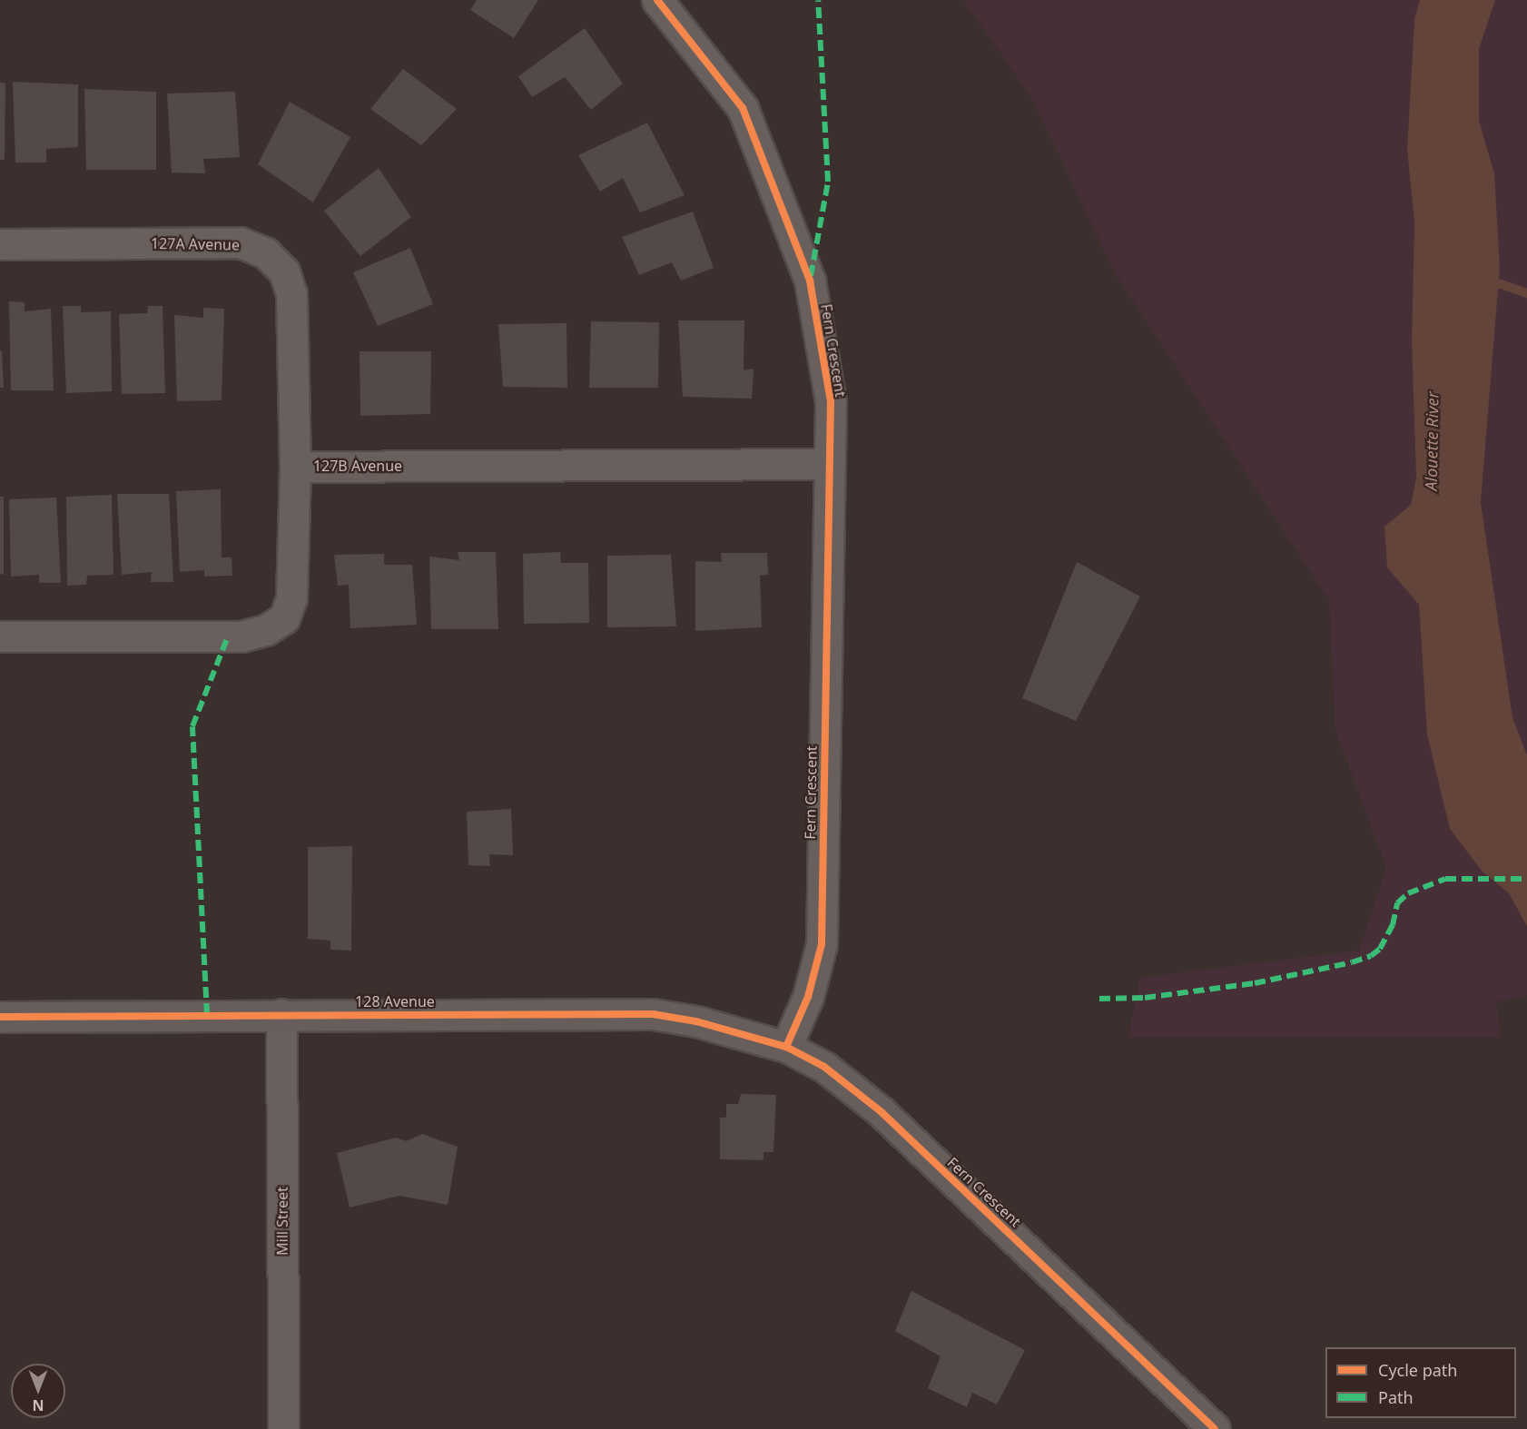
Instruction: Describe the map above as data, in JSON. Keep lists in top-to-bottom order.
{
  "streets": {
    "street": [
      "127A Avenue",
      "Fern Crescent",
      "127B Avenue",
      "128 Avenue",
      "Mill Street"
    ]
  },
  "crossings": [
    ["127A Avenue", "127B Avenue"],
    ["Fern Crescent", "127B Avenue"],
    ["Fern Crescent", "128 Avenue"],
    ["128 Avenue", "Mill Street"]
  ],
  "water": ["Alouette River"],
  "legend": ["Cycle path", "Path"],
  "north": "bottom"
}
